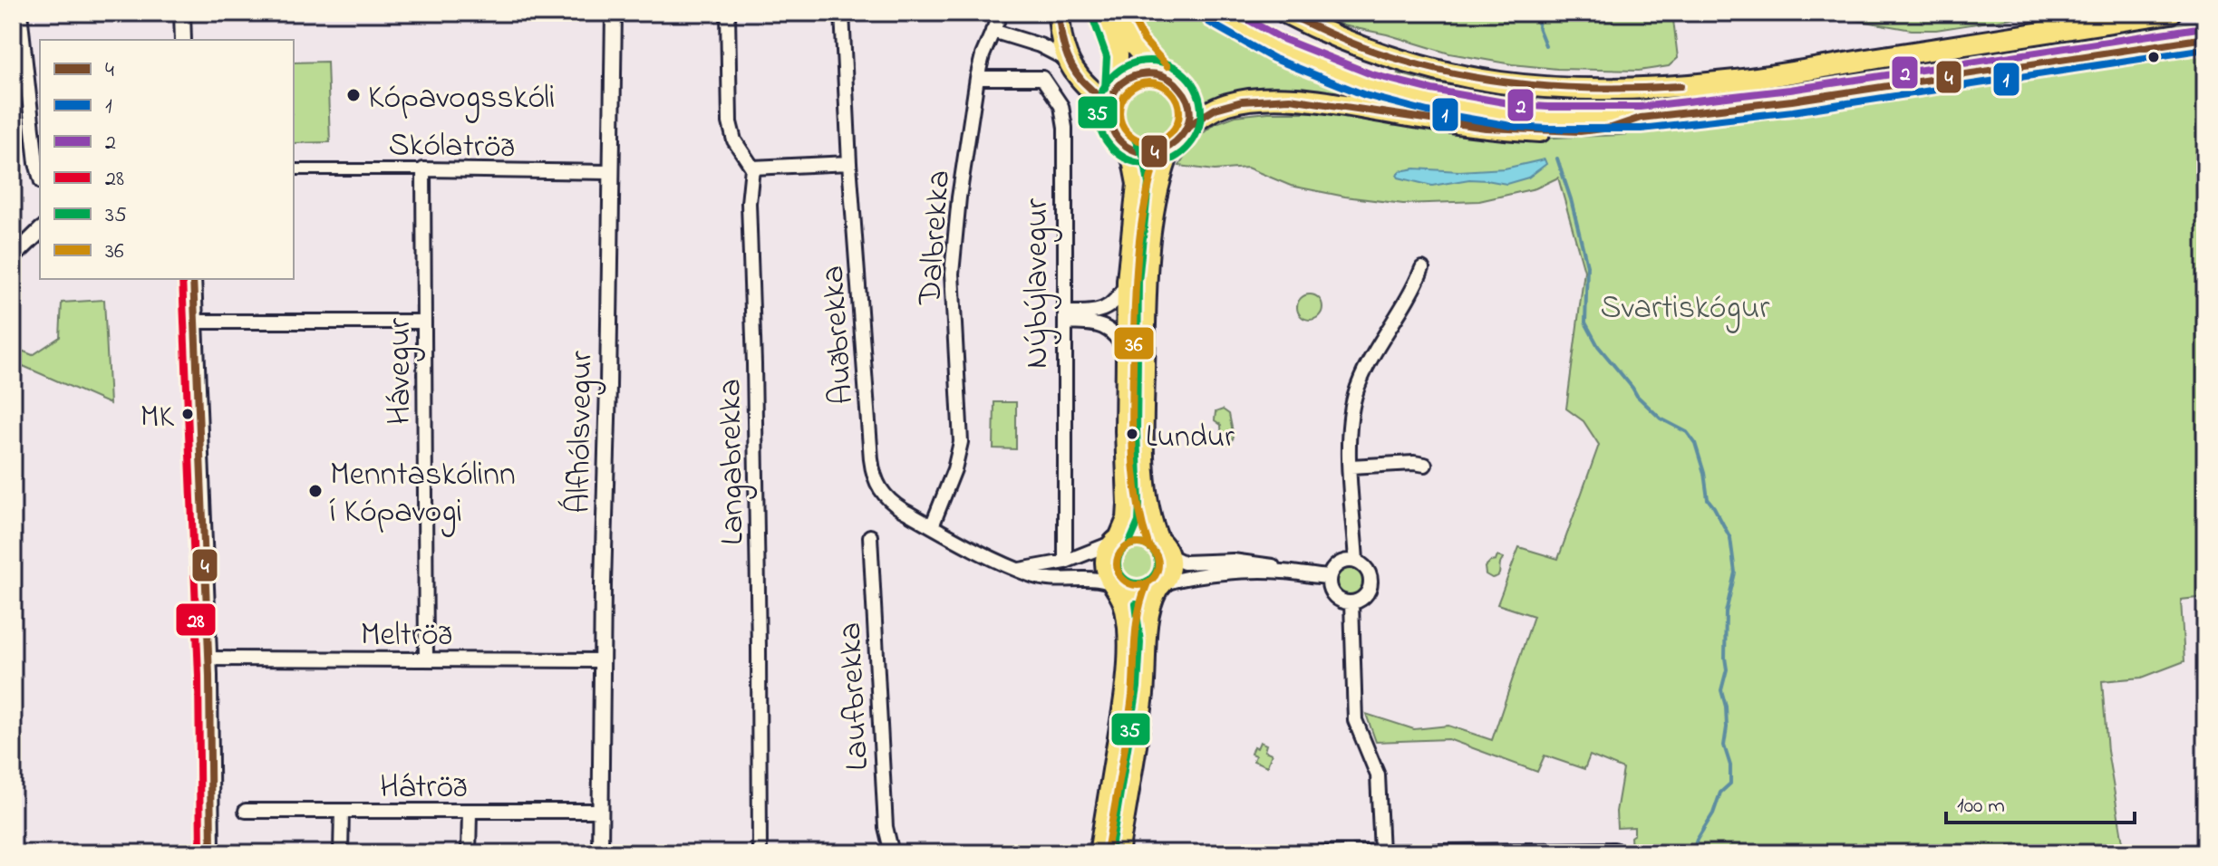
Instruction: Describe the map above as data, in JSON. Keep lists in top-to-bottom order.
{
  "streets": {
    "street": [
      "Skólatröð",
      "Dalbrekka",
      "Nýbýlavegur",
      "Auðbrekka",
      "Hávegur",
      "Álfhólsvegur",
      "Langabrekka",
      "Meltröð",
      "Laufbrekka",
      "Hátröð"
    ]
  },
  "crossings": [
    ["Skólatröð", "Hávegur"],
    ["Skólatröð", "Álfhólsvegur"],
    ["Dalbrekka", "Nýbýlavegur"],
    ["Dalbrekka", "Auðbrekka"],
    ["Hávegur", "Meltröð"],
    ["Álfhólsvegur", "Meltröð"],
    ["Álfhólsvegur", "Hátröð"]
  ],
  "parks": ["Svartiskógur"],
  "places": [
    "Kópavogsskóli",
    "MK",
    "Lundur",
    "Menntaskólinn í Kópavogi"
  ],
  "lines": [
    "transit line 4",
    "transit line 2",
    "transit line 36",
    "transit line 35",
    "transit line 1",
    "transit line 28"
  ],
  "legend": [
    "4",
    "1",
    "2",
    "28",
    "35",
    "36"
  ],
  "scale_bar": "100 m"
}
